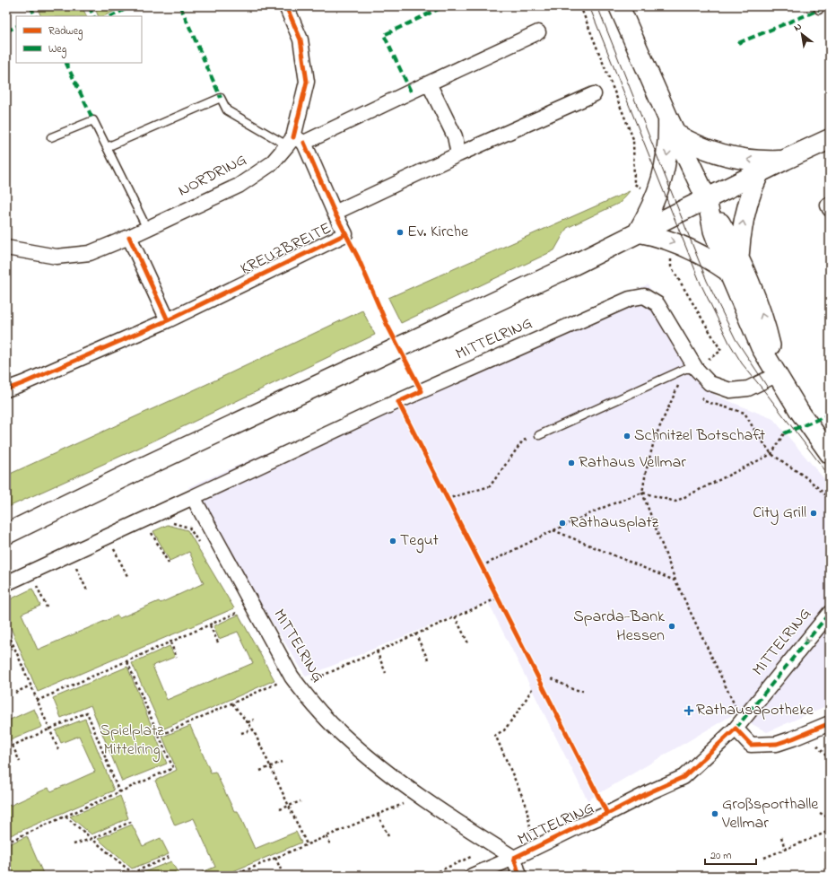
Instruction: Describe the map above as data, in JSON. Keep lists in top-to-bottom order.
{
  "streets": {
    "street": ["NORDRING", "KREUZBREITE", "MITTELRING"]
  },
  "crossings": [
    ["NORDRING", "KREUZBREITE"]
  ],
  "parks": ["Spielplatz Mittelring"],
  "places": {
    "other": [
      "Ev. Kirche",
      "Schnitzel Botschaft",
      "Rathaus Vellmar",
      "City Grill",
      "Rathausplatz",
      "Tegut",
      "Sparda-Bank Hessen",
      "Großsporthalle Vellmar"
    ],
    "health": ["Rathausapotheke"]
  },
  "legend": ["Radweg", "Weg"],
  "scale_bar": "20 m",
  "north": "top left"
}
